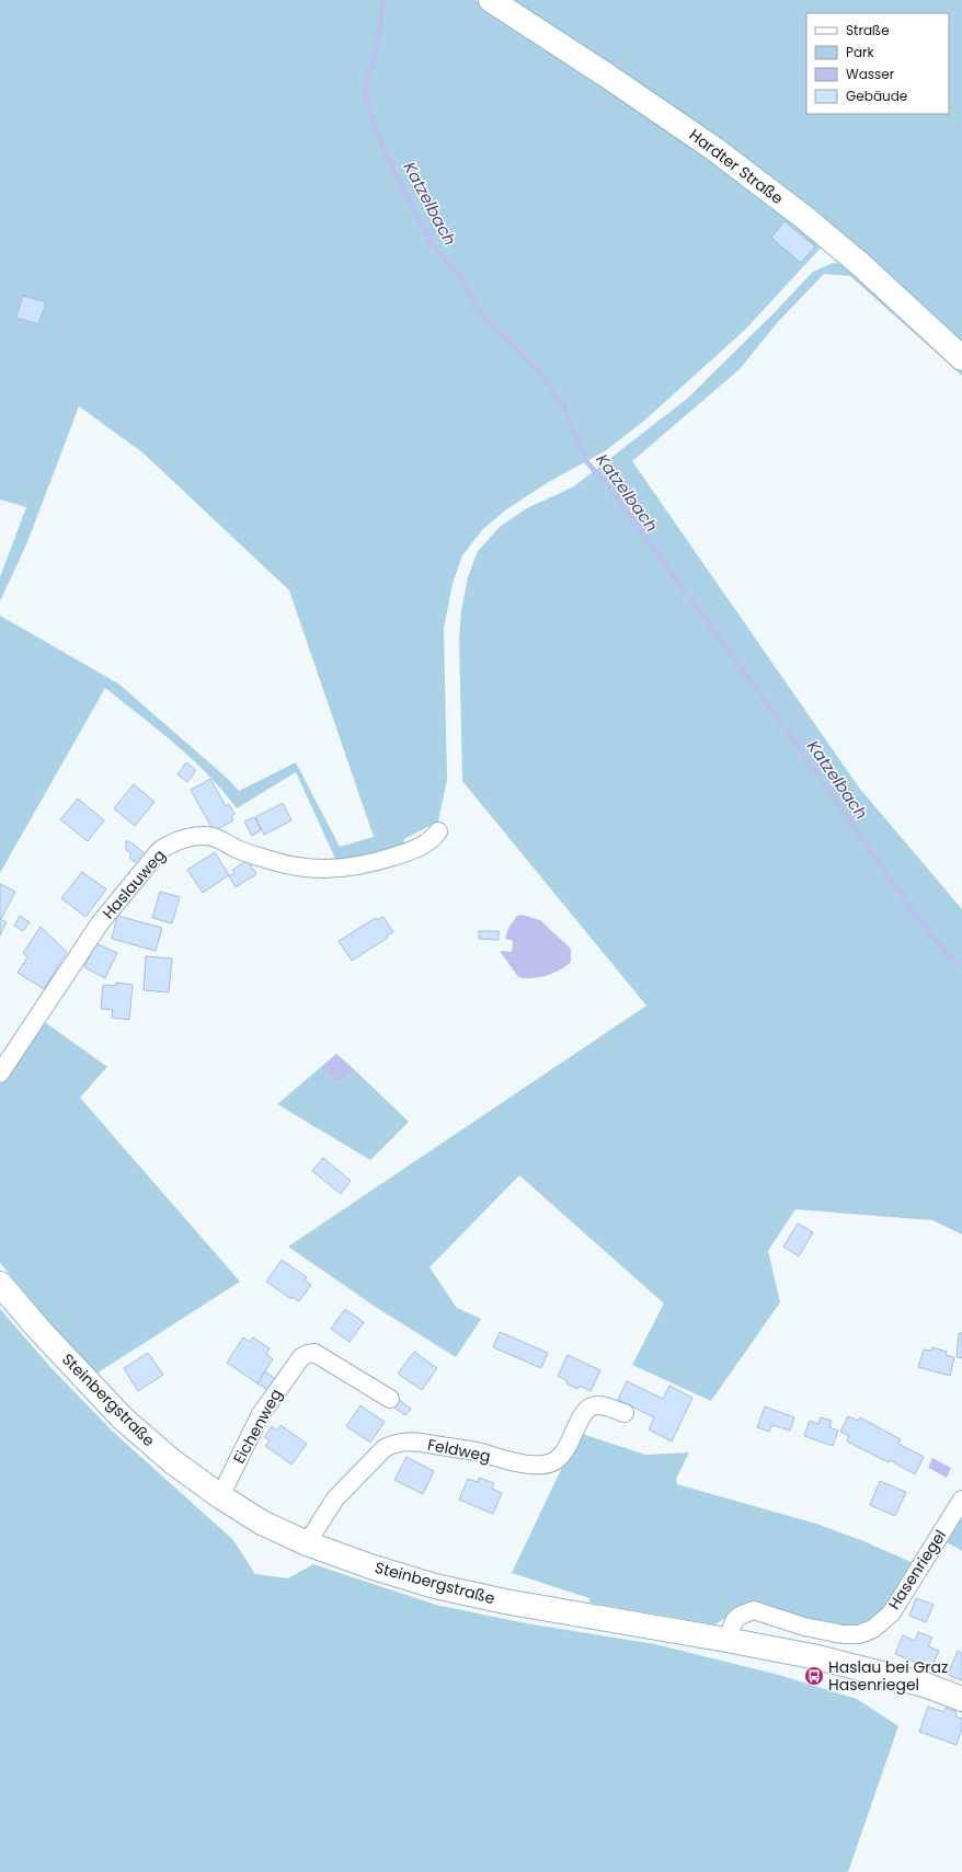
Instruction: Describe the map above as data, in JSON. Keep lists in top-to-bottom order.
{
  "streets": {
    "main road": ["Hardter Straße", "Steinbergstraße"],
    "street": [
      "Haslauweg",
      "Eichenweg",
      "Feldweg",
      "Hasenriegel"
    ]
  },
  "crossings": [
    ["Steinbergstraße", "Eichenweg"],
    ["Steinbergstraße", "Feldweg"],
    ["Steinbergstraße", "Hasenriegel"]
  ],
  "water": ["Katzelbach"],
  "places": {
    "bus stop": ["Haslau bei Graz Hasenriegel"]
  },
  "legend": [
    "Straße",
    "Park",
    "Wasser",
    "Gebäude"
  ]
}
